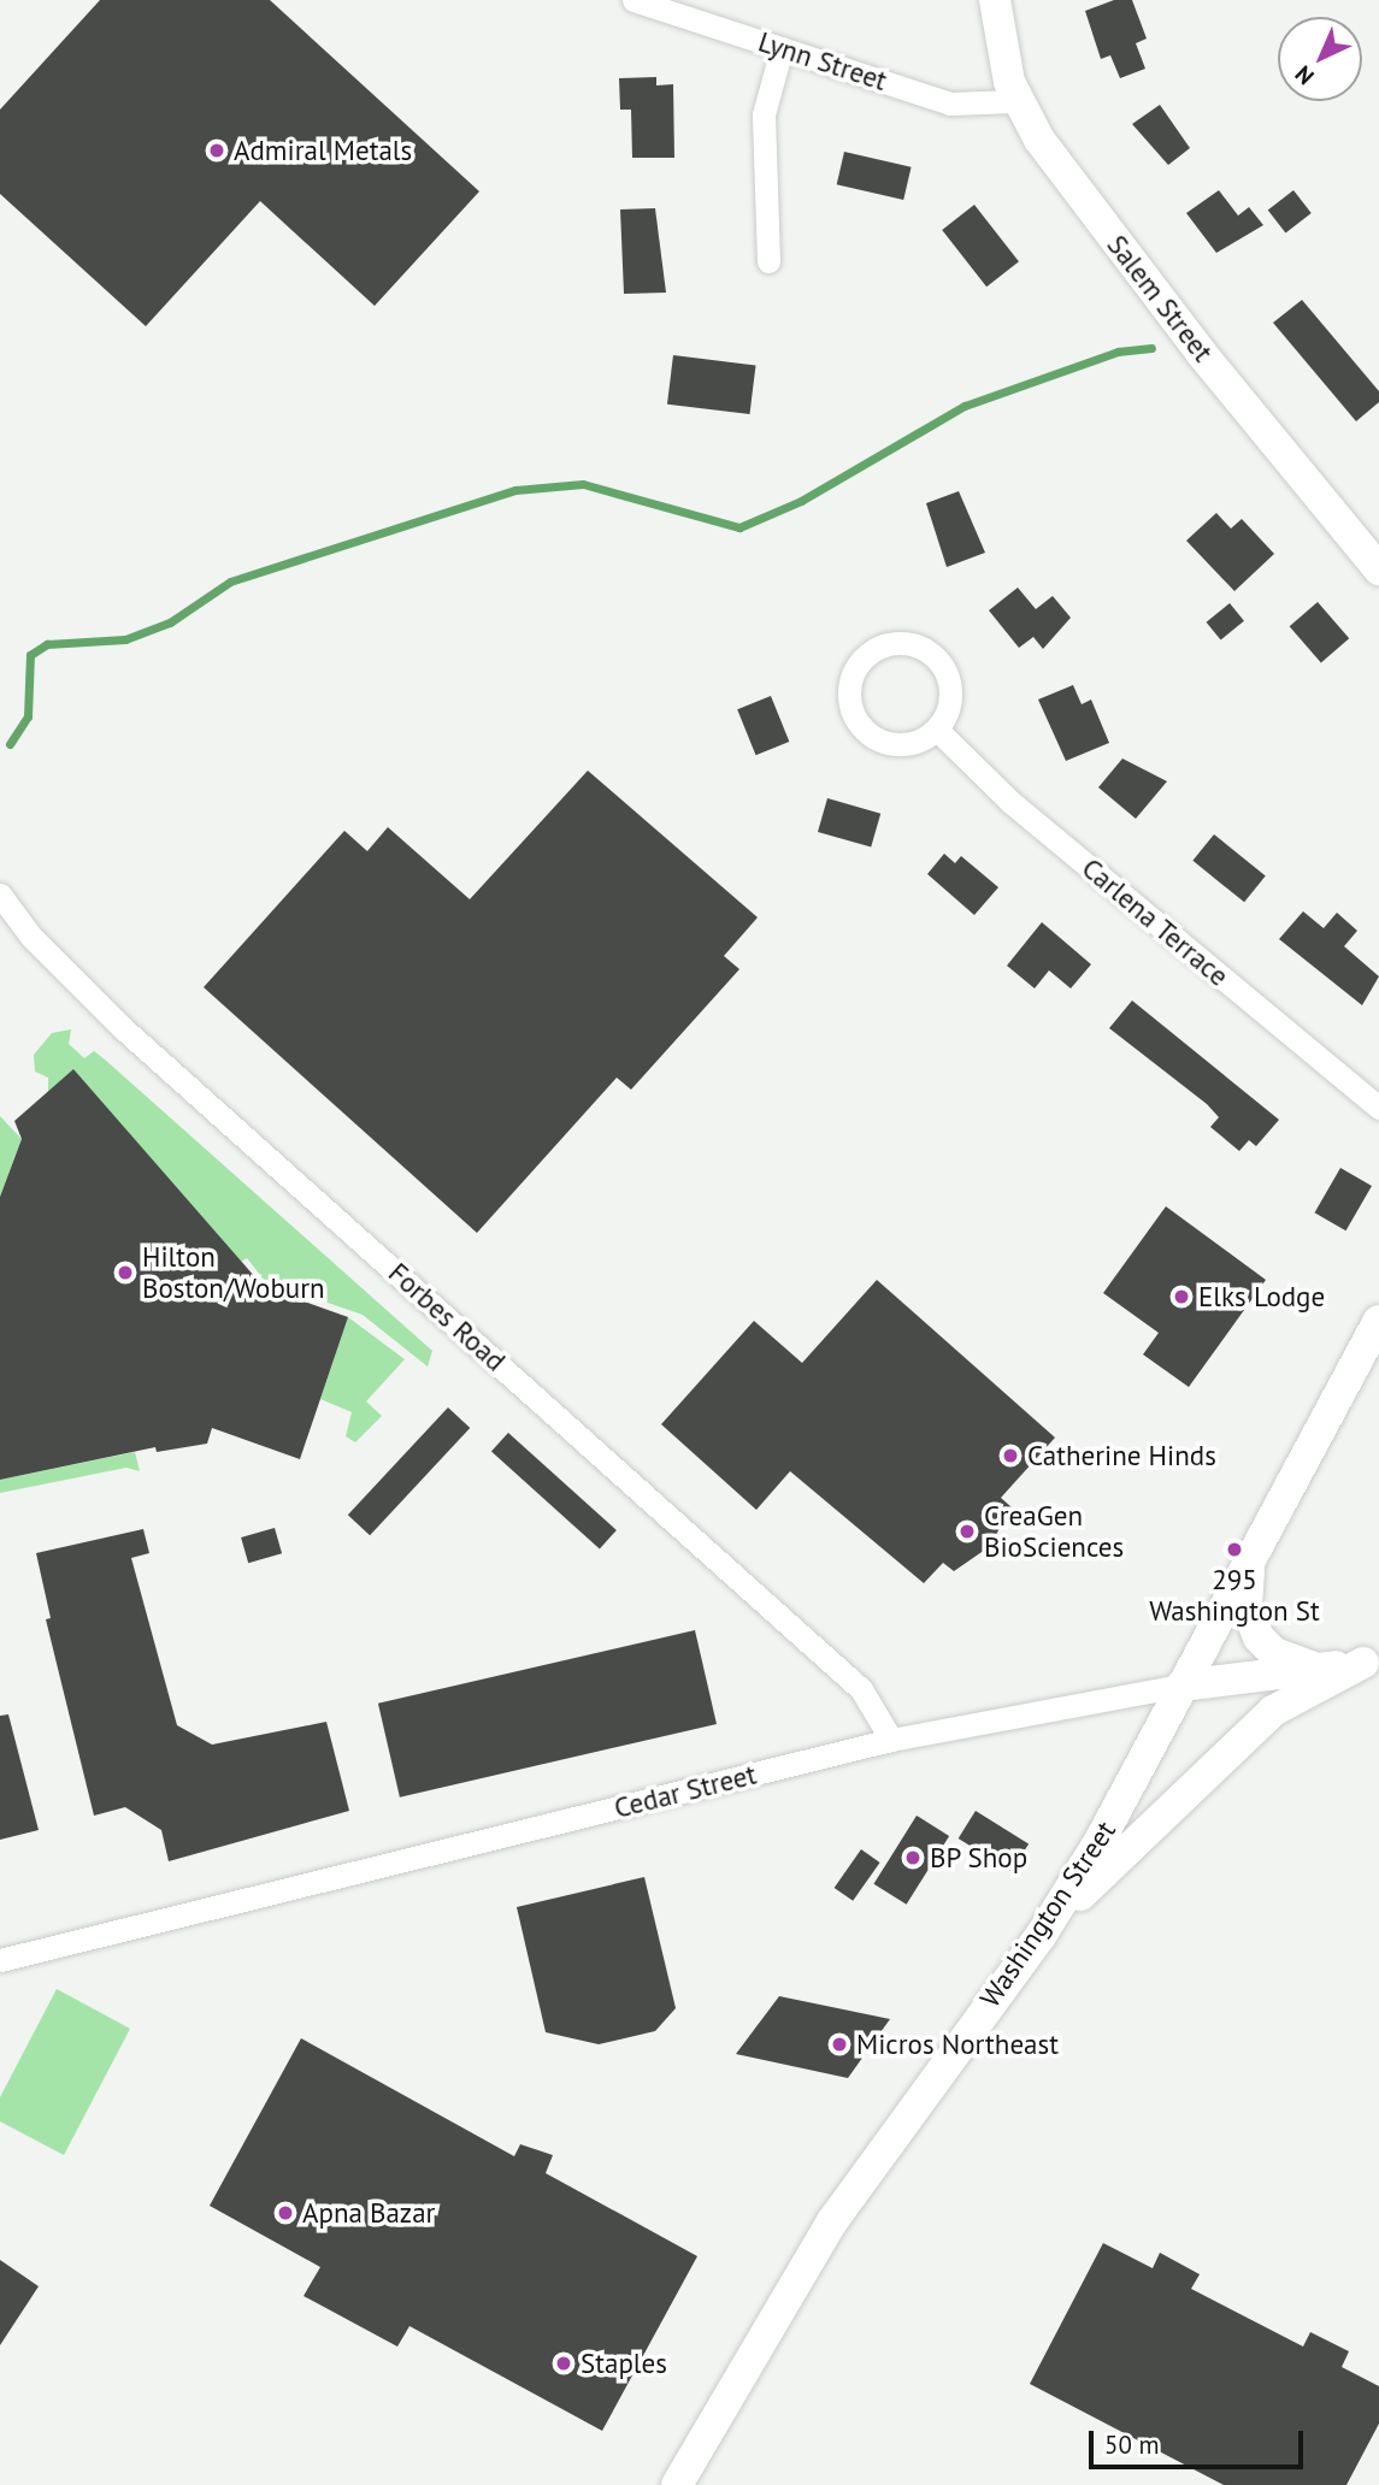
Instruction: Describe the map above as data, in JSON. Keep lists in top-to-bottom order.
{
  "streets": {
    "main road": ["Salem Street", "Cedar Street", "Washington Street"],
    "street": ["Lynn Street", "Carlena Terrace", "Forbes Road"]
  },
  "crossings": [
    ["Lynn Street", "Salem Street"],
    ["Forbes Road", "Cedar Street"],
    ["Cedar Street", "Washington Street"]
  ],
  "places": [
    "Admiral Metals",
    "Hilton Boston/Woburn",
    "Elks Lodge",
    "Catherine Hinds",
    "CreaGen BioSciences",
    "295 Washington St",
    "BP Shop",
    "Micros Northeast",
    "Apna Bazar",
    "Staples"
  ],
  "scale_bar": "50 m",
  "north": "bottom left"
}
